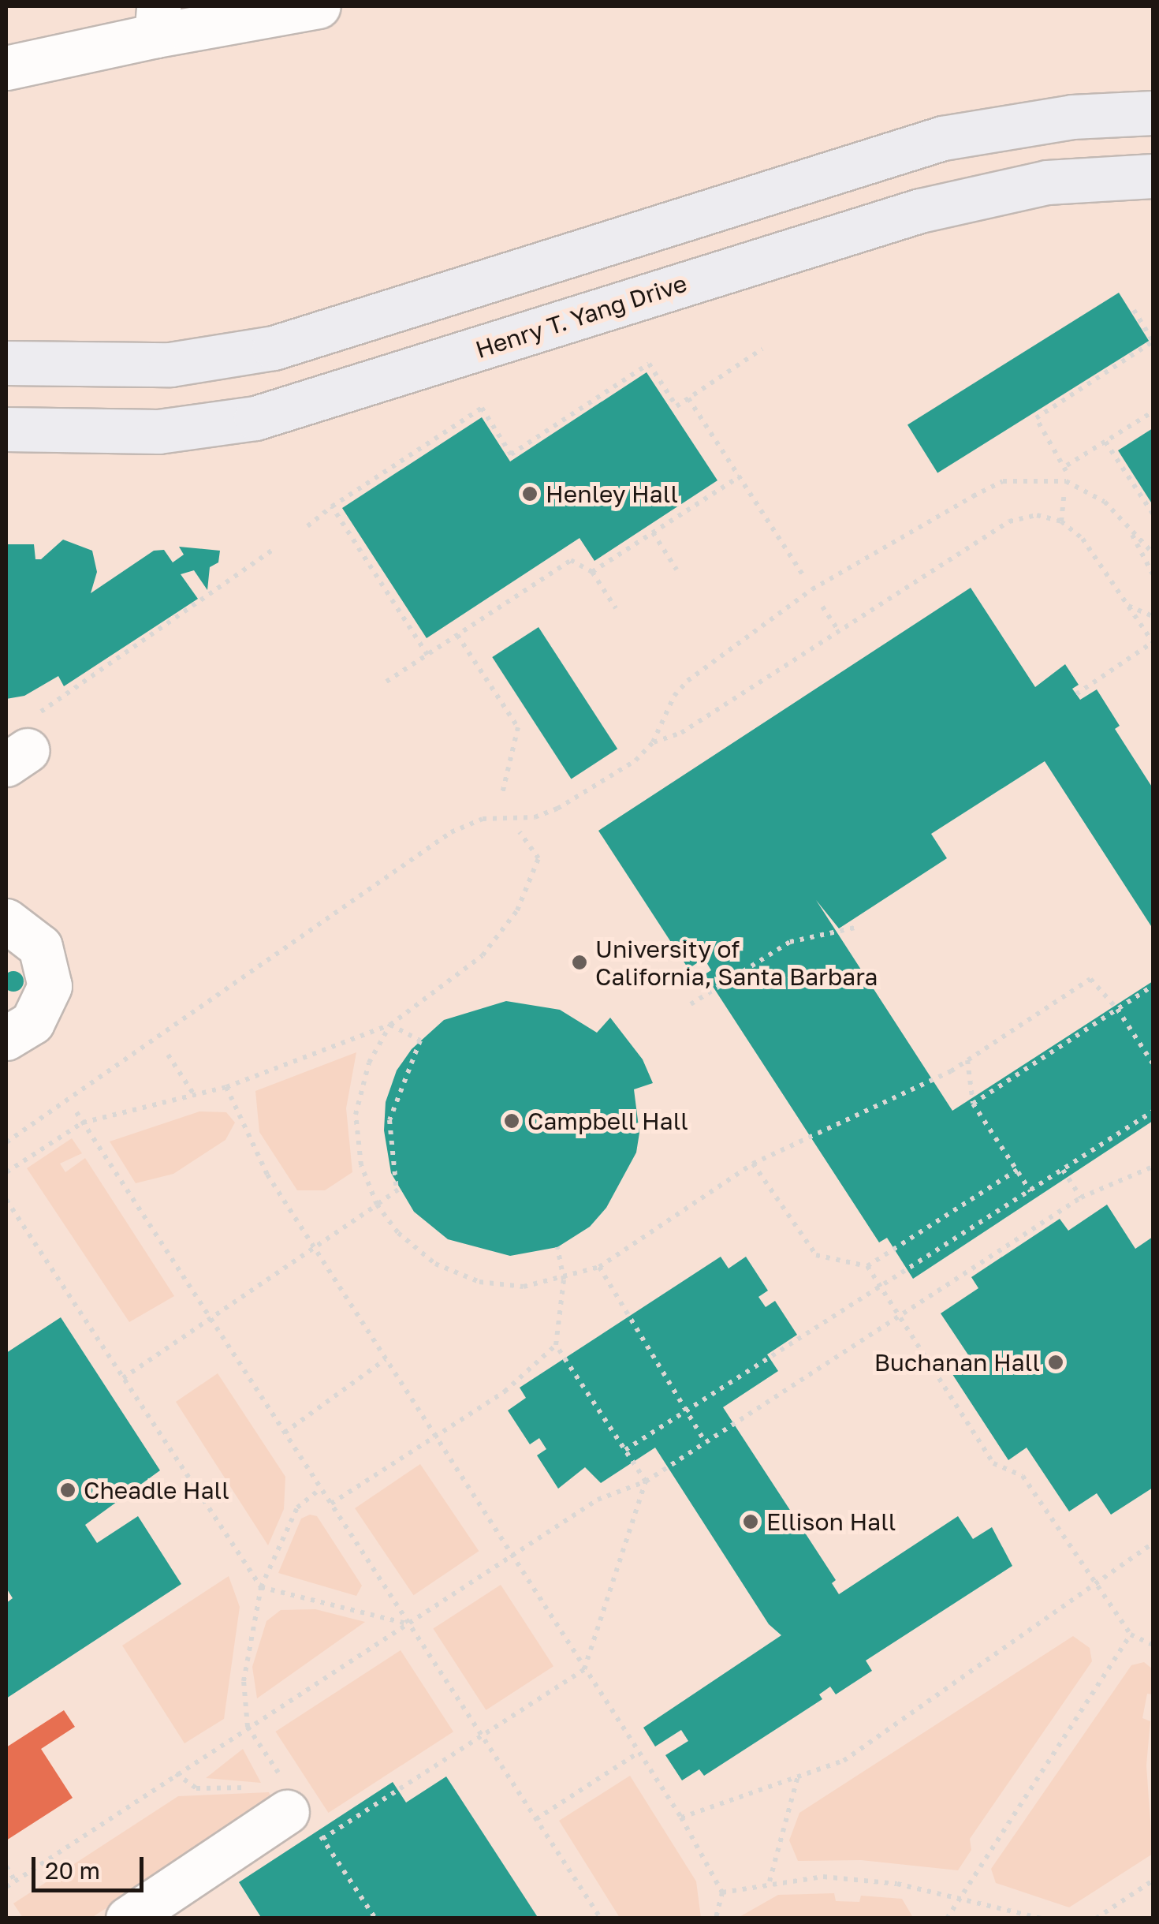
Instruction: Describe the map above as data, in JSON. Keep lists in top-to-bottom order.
{
  "streets": {
    "main road": ["Henry T. Yang Drive"]
  },
  "places": [
    "Henley Hall",
    "University of California, Santa Barbara",
    "Campbell Hall",
    "Buchanan Hall",
    "Cheadle Hall",
    "Ellison Hall"
  ],
  "scale_bar": "20 m"
}
